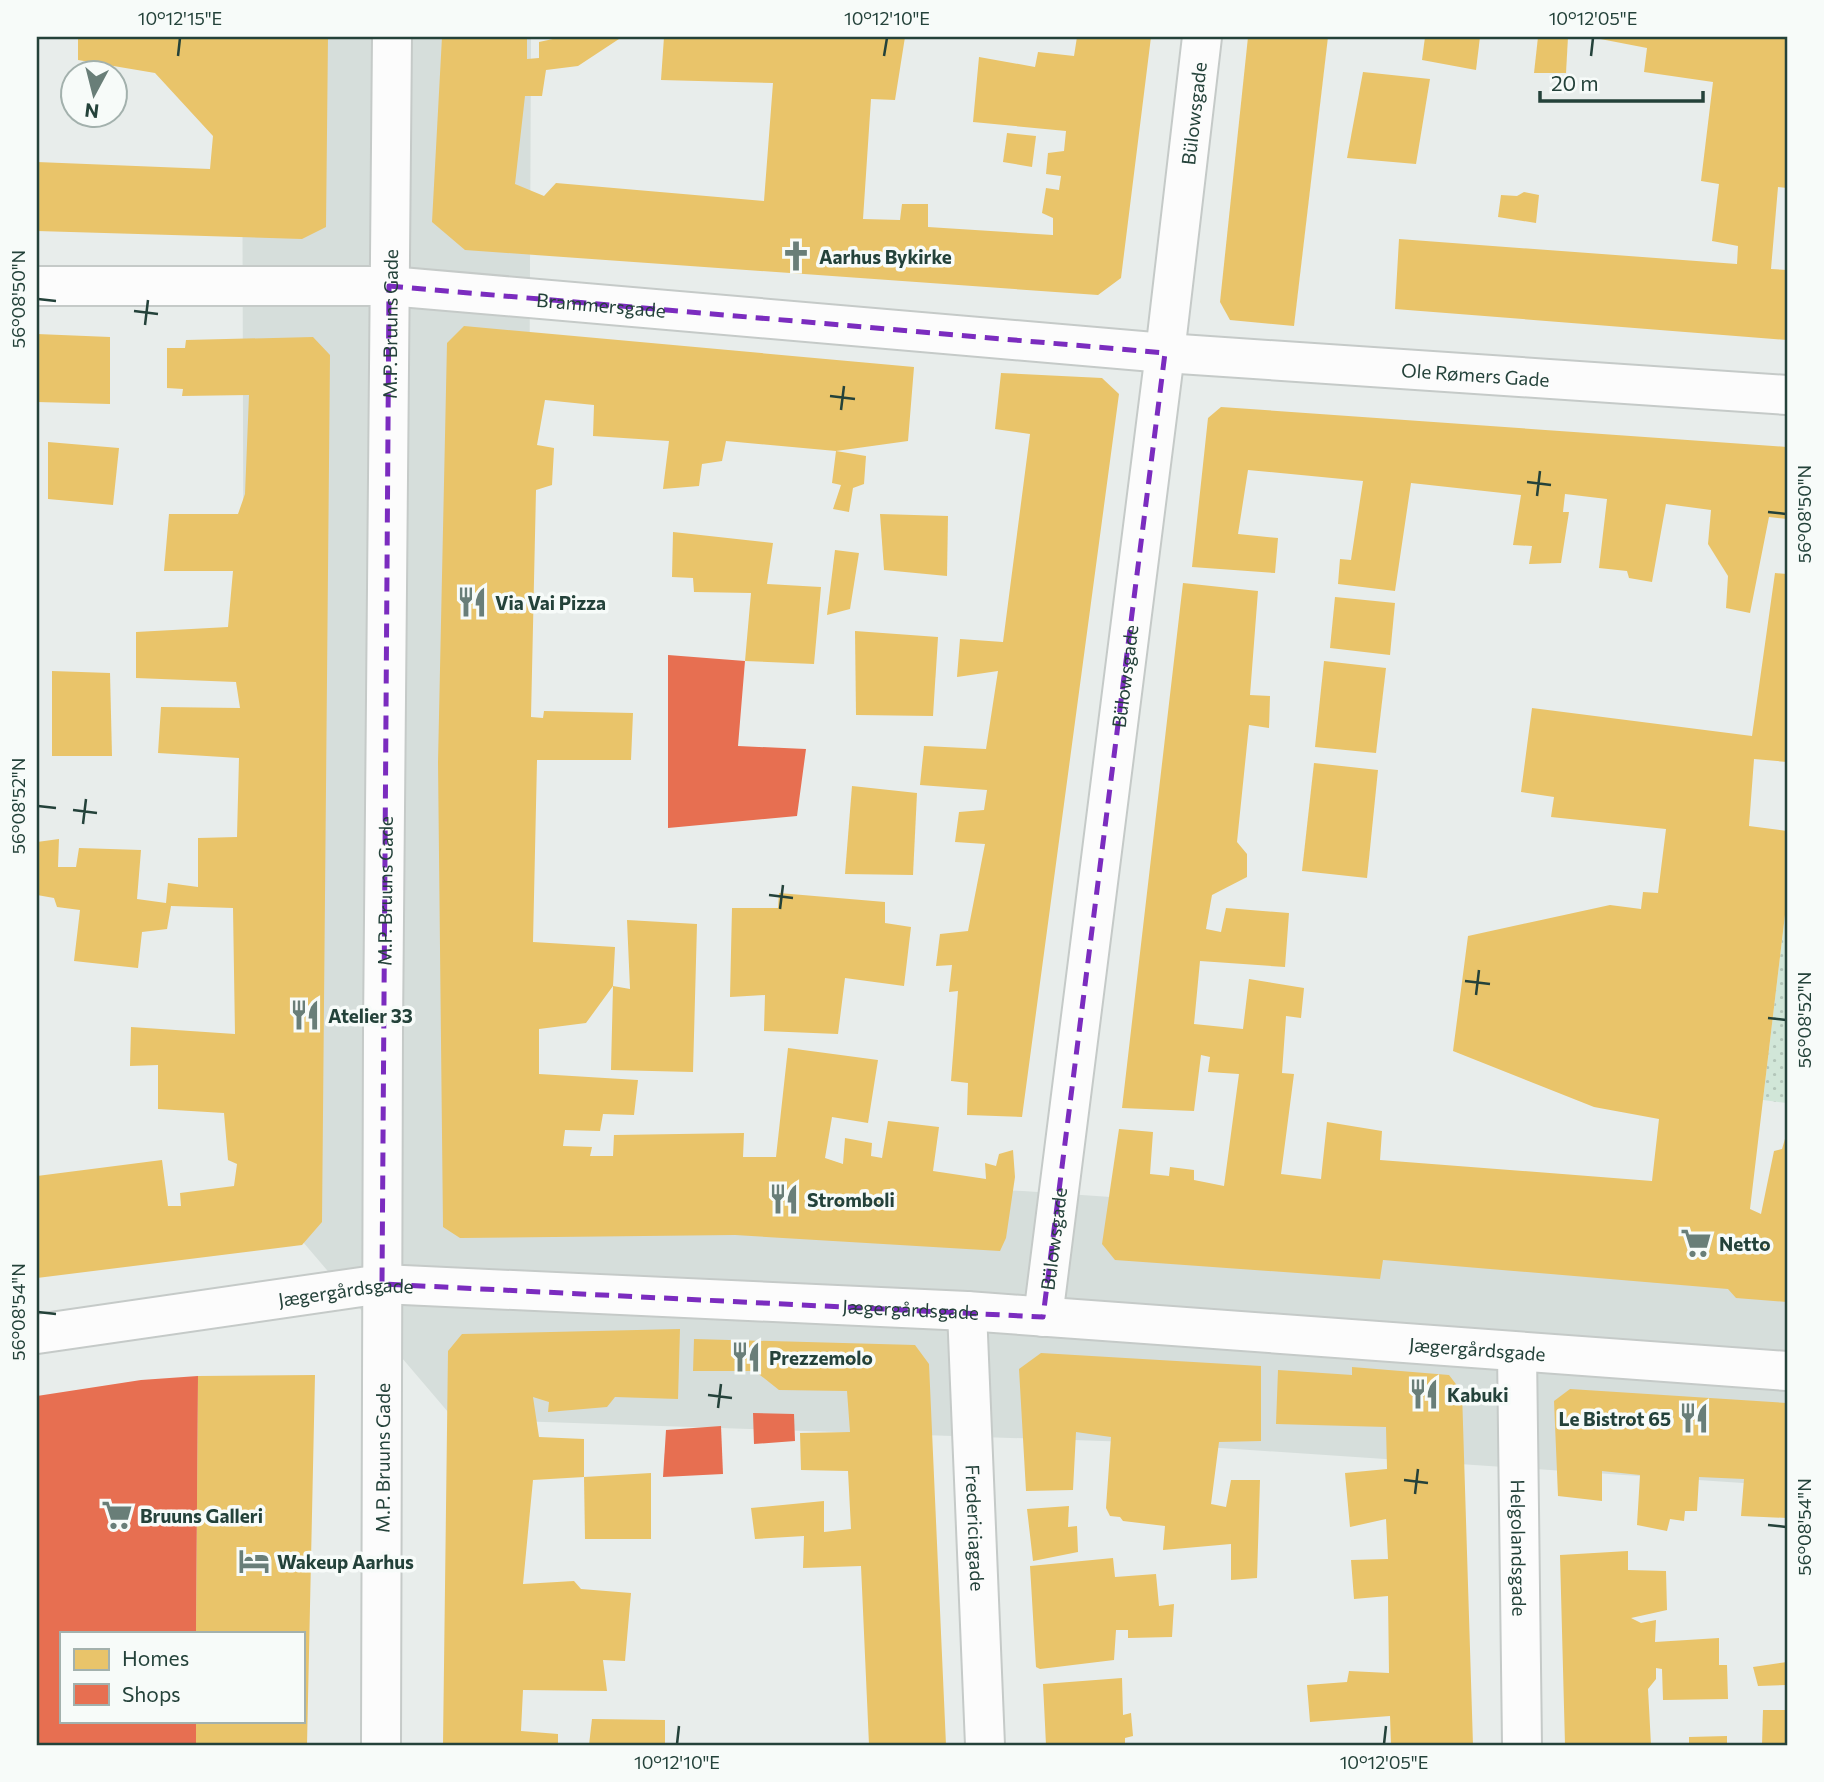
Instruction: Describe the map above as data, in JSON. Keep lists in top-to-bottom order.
{
  "streets": {
    "street": [
      "Bülowsgade",
      "Brammersgade",
      "M.P. Bruuns Gade",
      "Ole Rømers Gade",
      "Jægergårdsgade",
      "Fredericiagade",
      "Helgolandsgade"
    ]
  },
  "crossings": [
    ["Bülowsgade", "Brammersgade"],
    ["Bülowsgade", "Ole Rømers Gade"],
    ["Bülowsgade", "Jægergårdsgade"],
    ["Brammersgade", "M.P. Bruuns Gade"],
    ["Brammersgade", "Ole Rømers Gade"],
    ["M.P. Bruuns Gade", "Jægergårdsgade"],
    ["Jægergårdsgade", "Fredericiagade"],
    ["Jægergårdsgade", "Helgolandsgade"]
  ],
  "places": {
    "church": ["Aarhus Bykirke"],
    "restaurant": [
      "Via Vai Pizza",
      "Atelier 33",
      "Stromboli",
      "Prezzemolo",
      "Kabuki",
      "Le Bistrot 65"
    ],
    "supermarket": ["Netto", "Bruuns Galleri"],
    "hotel": ["Wakeup Aarhus"]
  },
  "legend": ["Homes", "Shops"],
  "scale_bar": "20 m",
  "north": "bottom",
  "coordinates": [
    "10°12'15\"E",
    "10°12'10\"E",
    "10°12'05\"E",
    "56°08'50\"N",
    "56°08'52\"N",
    "56°08'54\"N"
  ]
}
